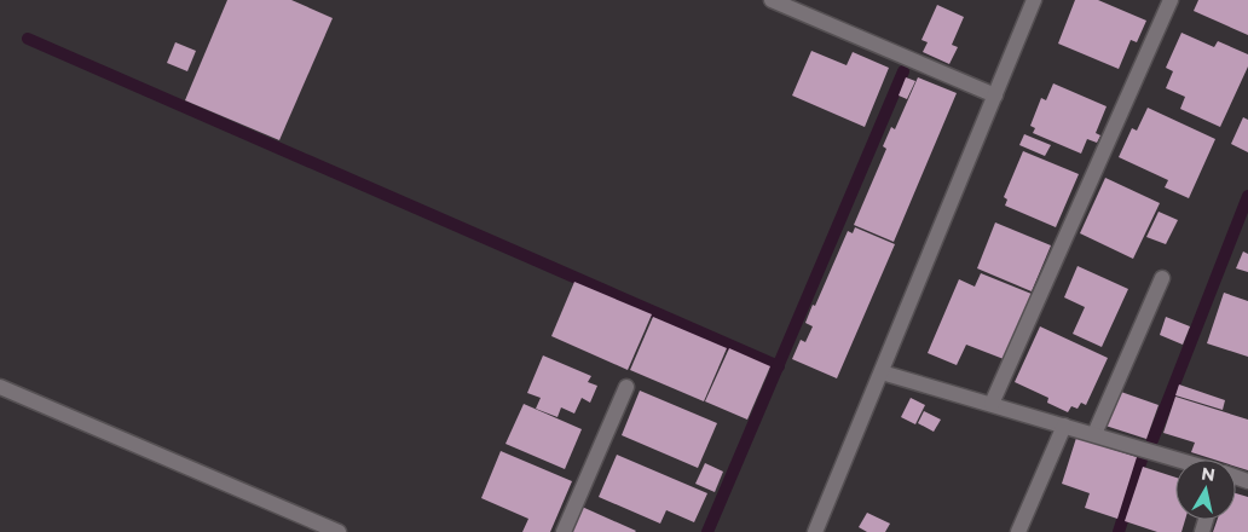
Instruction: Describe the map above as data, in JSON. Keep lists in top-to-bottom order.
{
  "north": "top"
}
